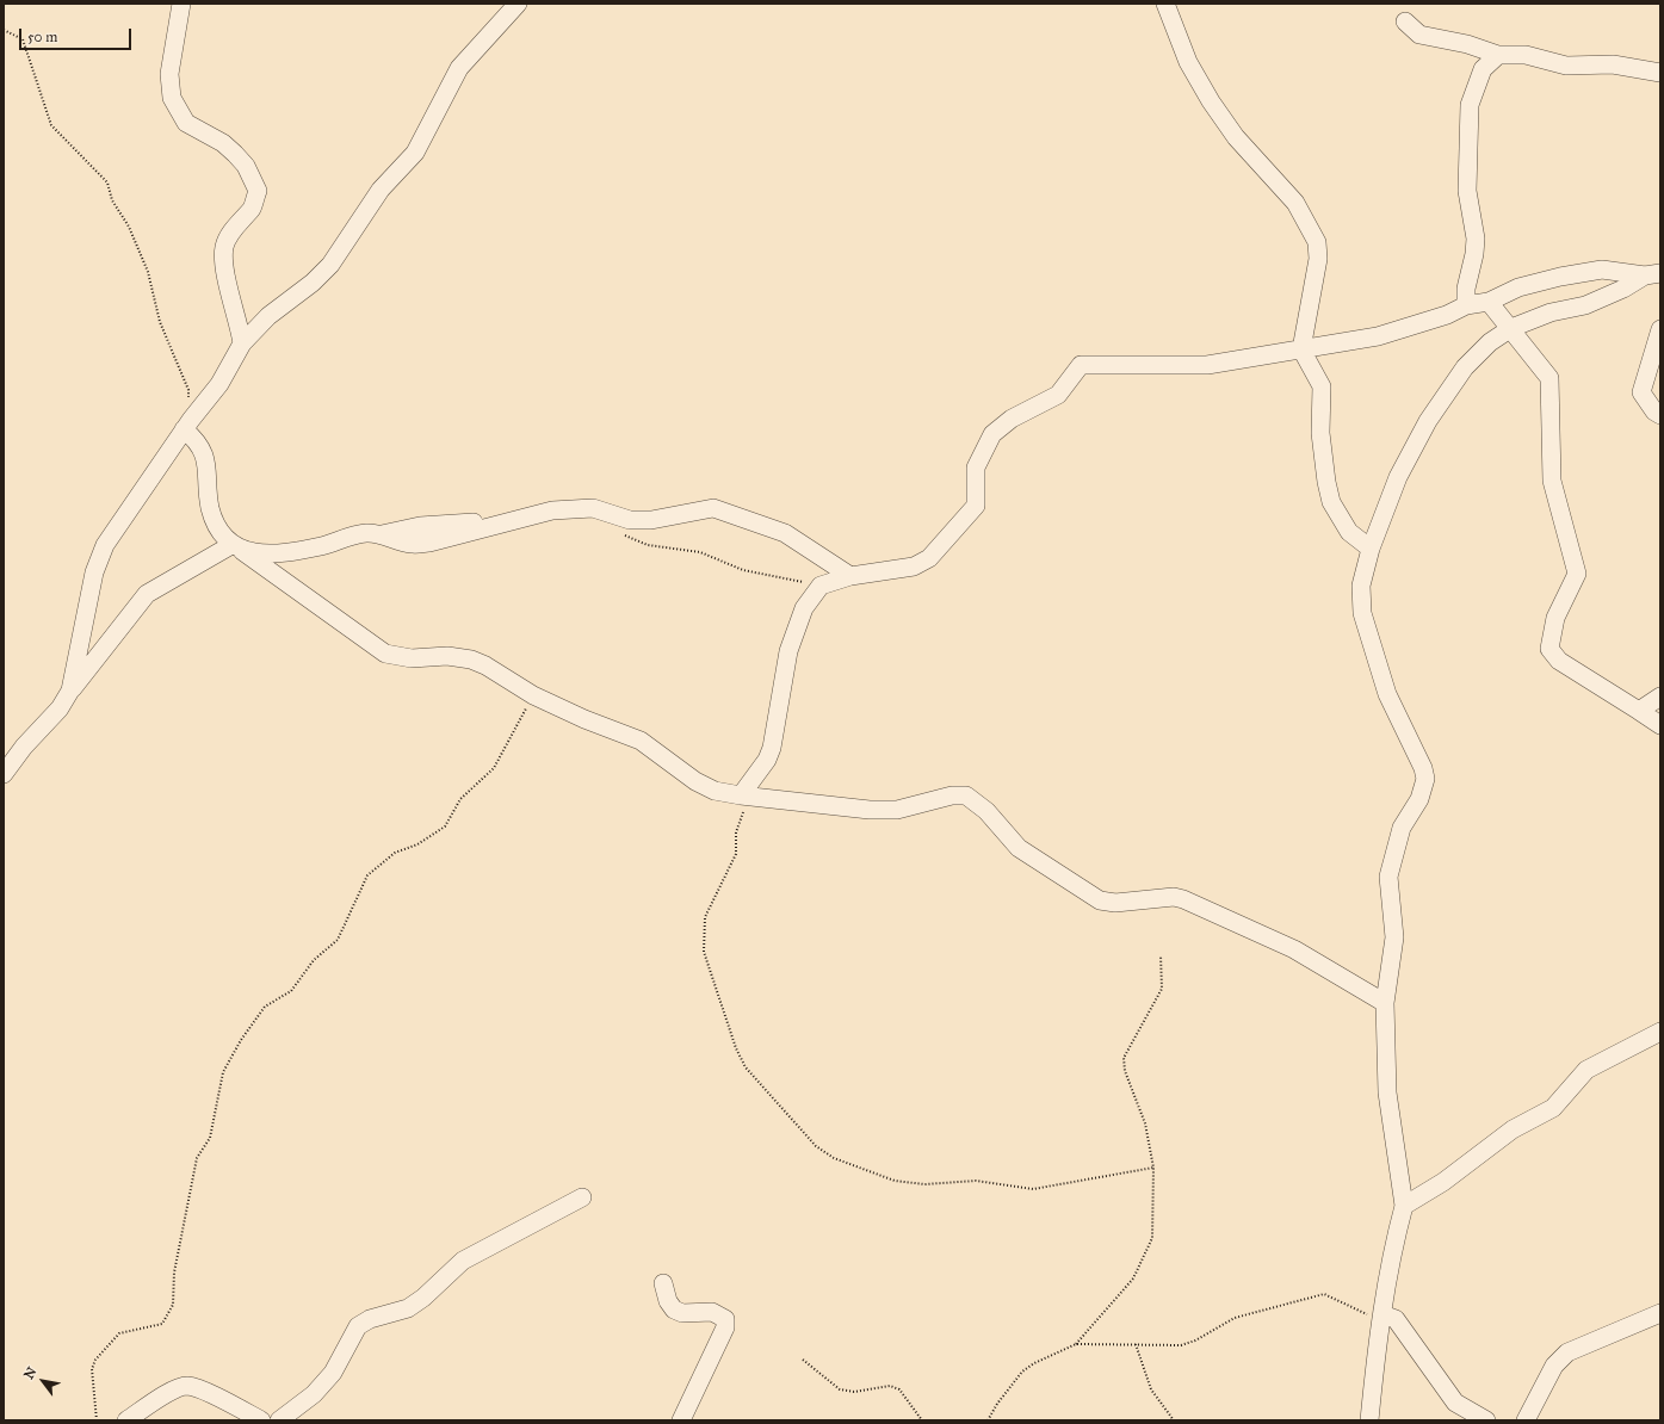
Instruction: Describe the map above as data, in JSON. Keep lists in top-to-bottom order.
{
  "scale_bar": "50 m",
  "north": "top left"
}
